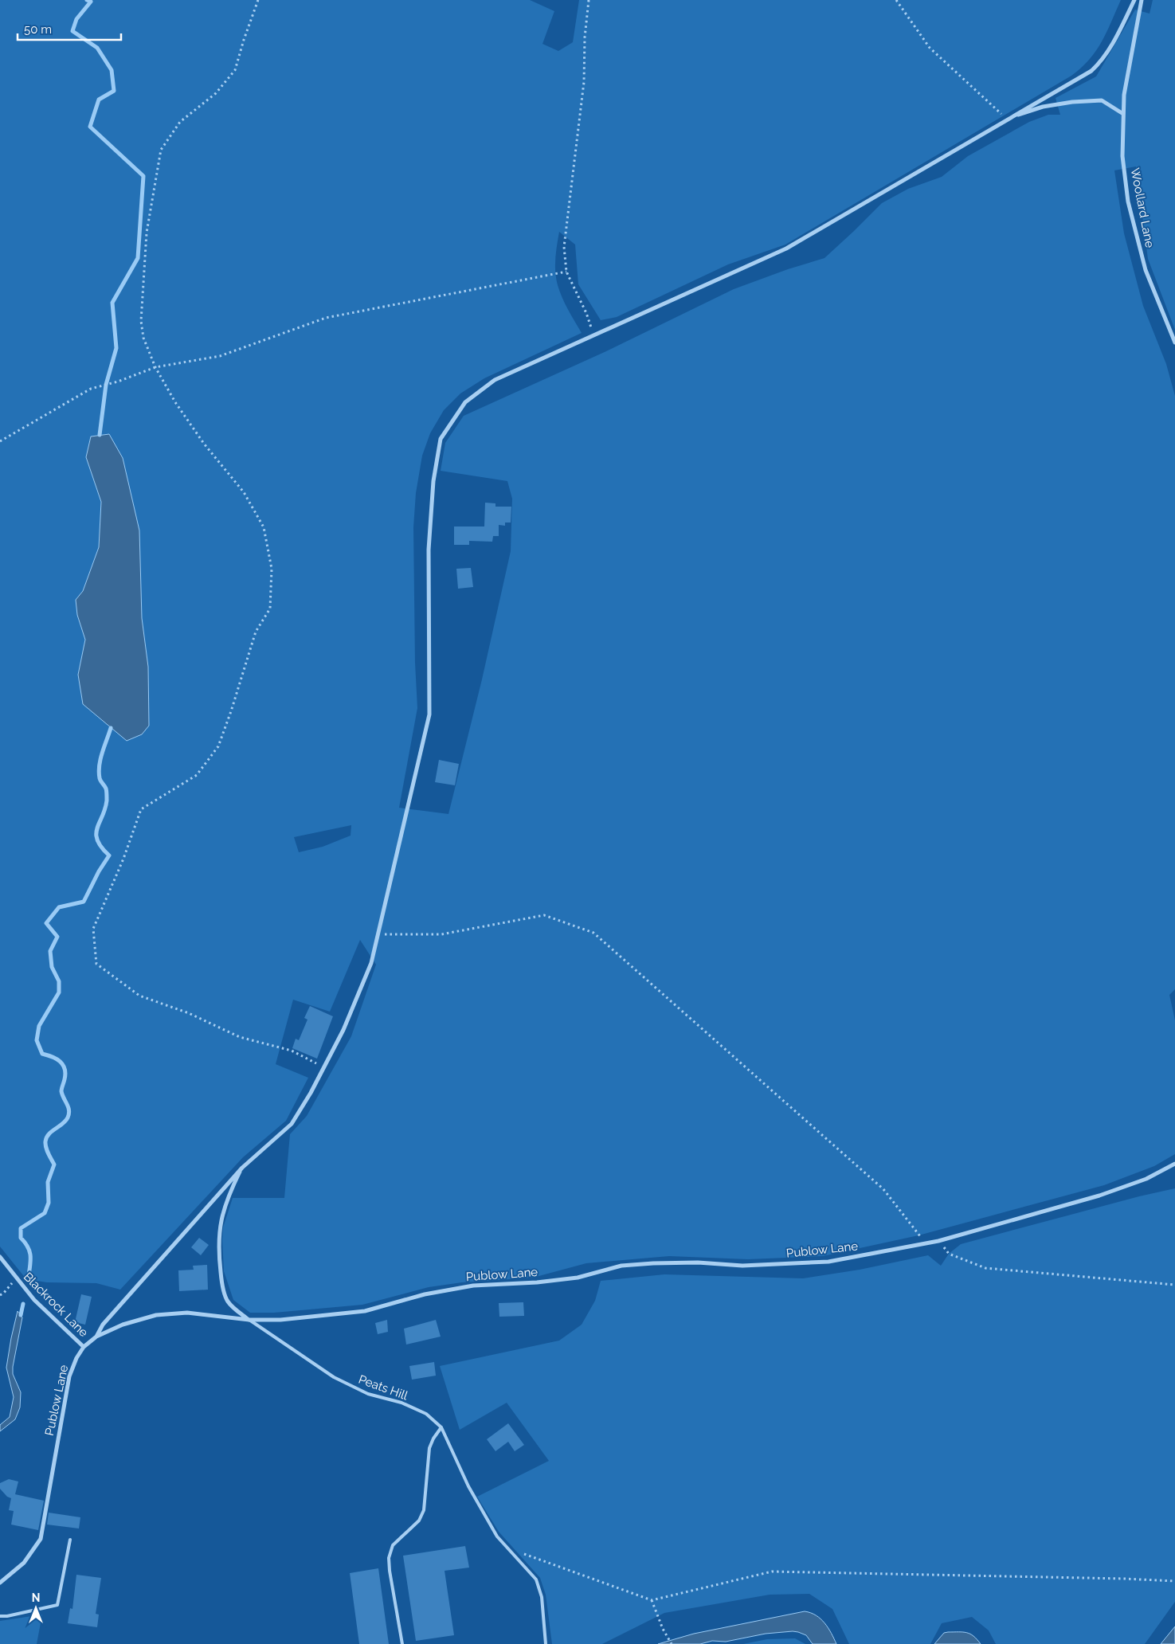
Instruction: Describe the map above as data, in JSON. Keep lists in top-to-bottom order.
{
  "streets": {
    "street": ["Woollard Lane", "Publow Lane", "Blackrock Lane"],
    "lane": ["Peats Hill"]
  },
  "crossings": [
    ["Publow Lane", "Blackrock Lane"],
    ["Publow Lane", "Peats Hill"]
  ],
  "scale_bar": "50 m",
  "north": "top"
}
